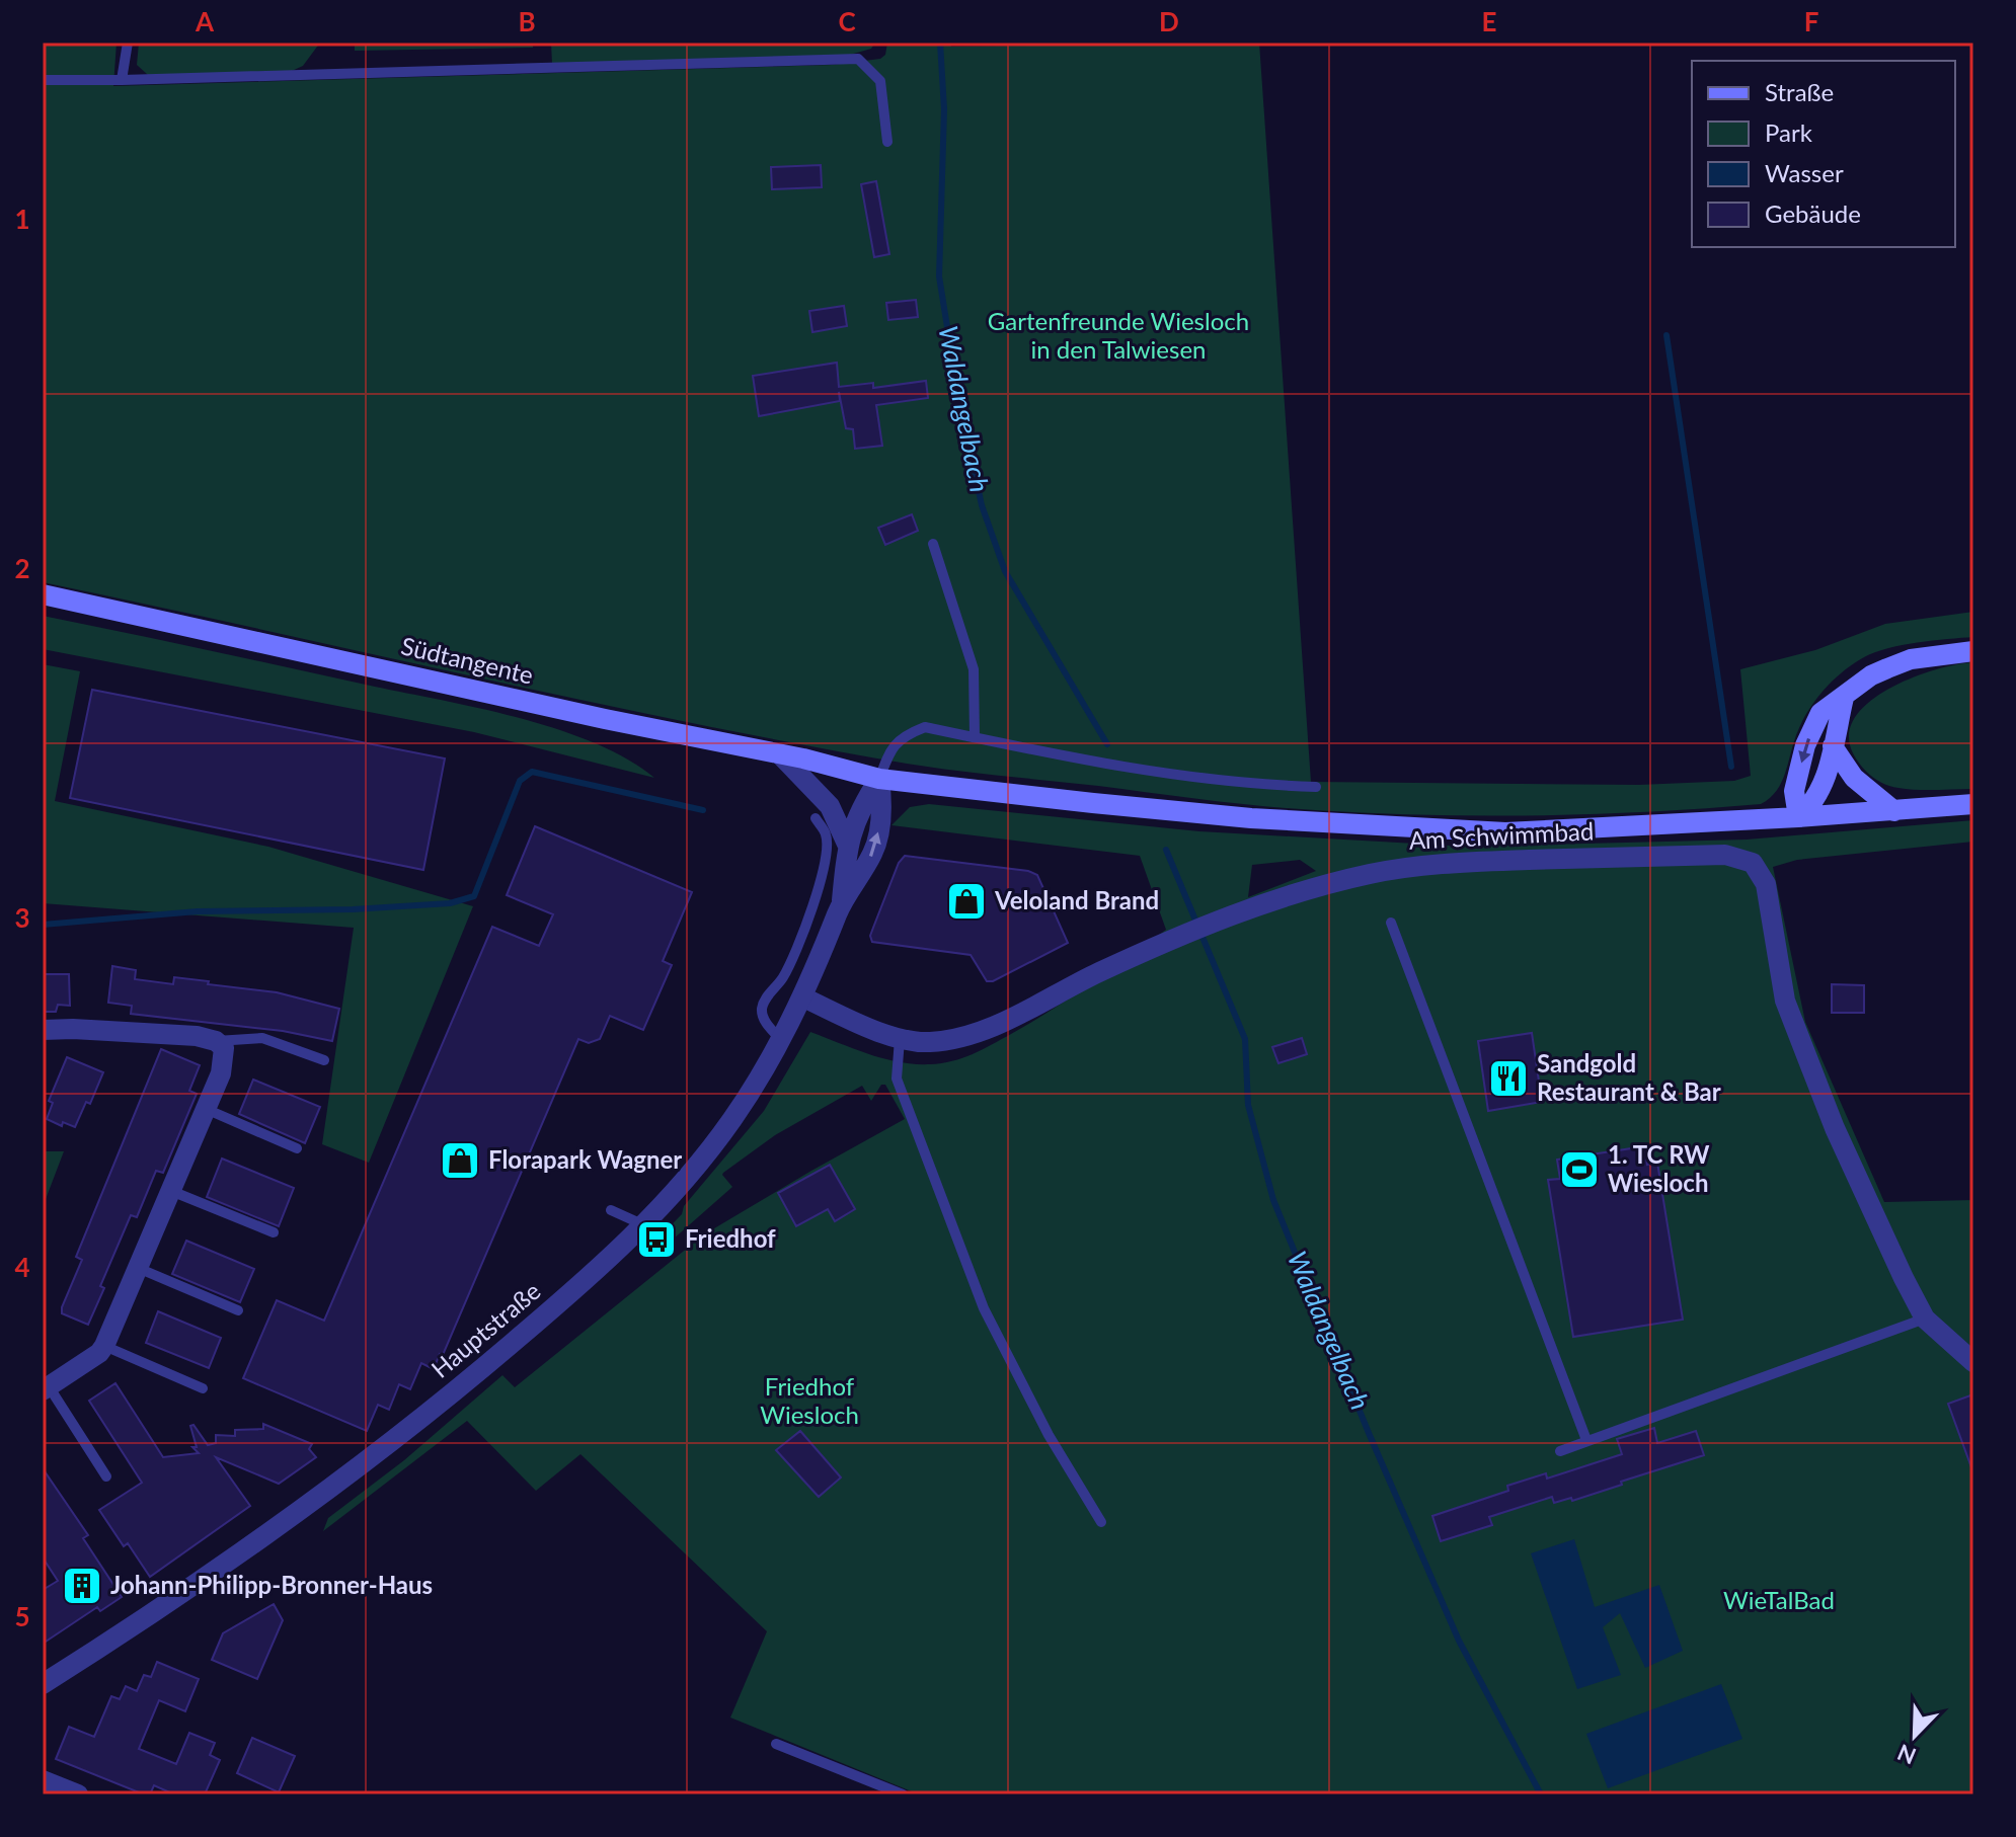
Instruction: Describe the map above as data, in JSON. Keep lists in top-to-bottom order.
{
  "streets": {
    "main road": ["Südtangente"],
    "street": ["Am Schwimmbad", "Hauptstraße"]
  },
  "crossings": [
    ["Südtangente", "Hauptstraße"],
    ["Am Schwimmbad", "Hauptstraße"]
  ],
  "water": ["Waldangelbach"],
  "parks": ["Gartenfreunde Wiesloch in den Talwiesen", "Friedhof Wiesloch", "WieTalBad"],
  "places": {
    "shop": ["Veloland Brand", "Florapark Wagner"],
    "restaurant": ["Sandgold Restaurant & Bar"],
    "sports": ["1. TC RW Wiesloch"],
    "bus stop": ["Friedhof"],
    "building": ["Johann-Philipp-Bronner-Haus"]
  },
  "legend": [
    "Straße",
    "Park",
    "Wasser",
    "Gebäude"
  ],
  "north": "bottom left",
  "grid": {
    "columns": [
      "A",
      "B",
      "C",
      "D",
      "E",
      "F"
    ],
    "rows": [
      "1",
      "2",
      "3",
      "4",
      "5"
    ]
  }
}
